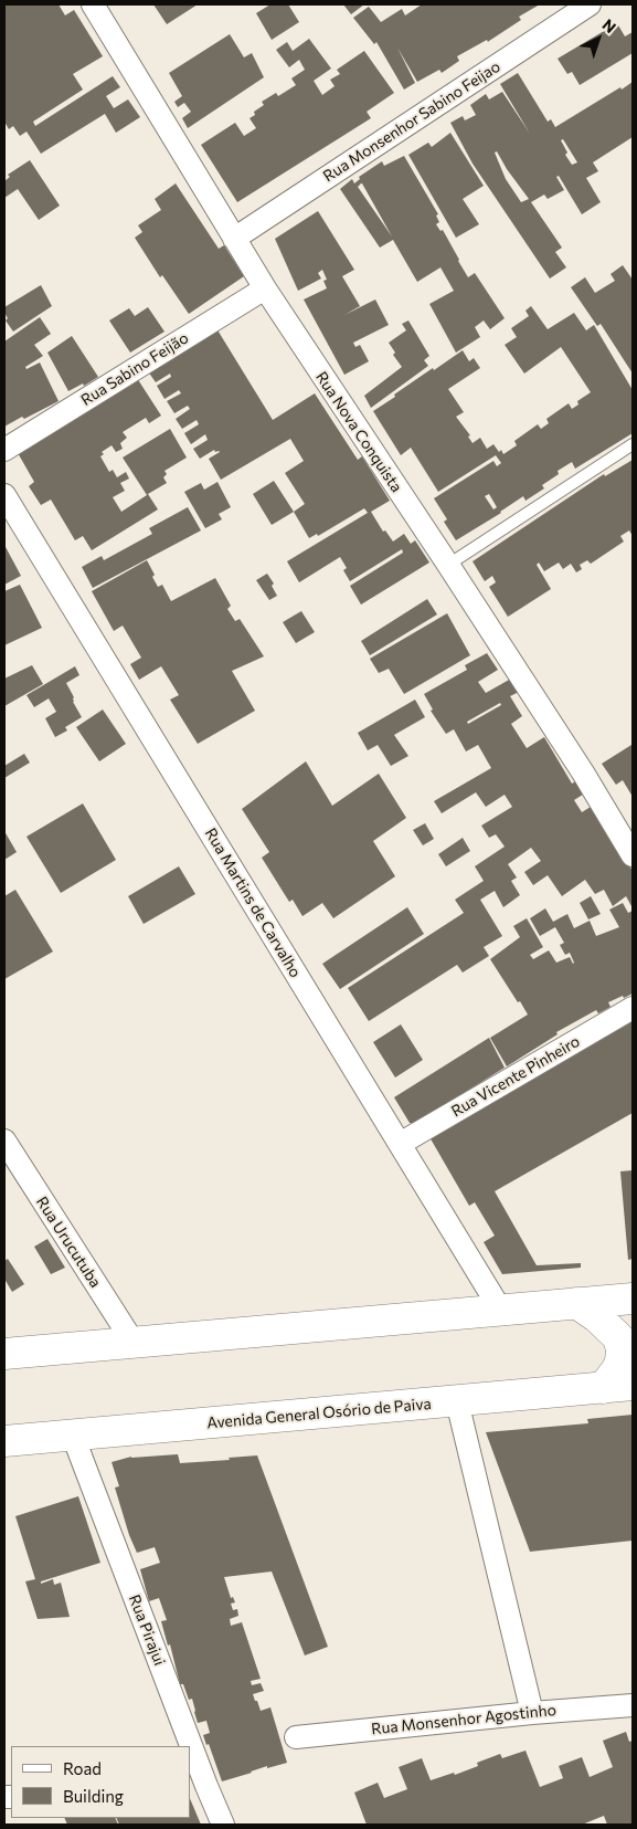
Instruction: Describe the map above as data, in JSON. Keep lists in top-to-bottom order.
{
  "streets": {
    "main road": ["Avenida General Osório de Paiva"],
    "street": [
      "Rua Monsenhor Sabino Feijao",
      "Rua Sabino Feijão",
      "Rua Nova Conquista",
      "Rua Martins de Carvalho",
      "Rua Vicente Pinheiro",
      "Rua Urucutuba",
      "Rua Pirajui",
      "Rua Monsenhor Agostinho"
    ]
  },
  "crossings": [
    ["Rua Monsenhor Sabino Feijao", "Rua Nova Conquista"],
    ["Rua Sabino Feijão", "Rua Nova Conquista"],
    ["Rua Martins de Carvalho", "Rua Vicente Pinheiro"],
    ["Avenida General Osório de Paiva", "Rua Pirajui"]
  ],
  "legend": ["Road", "Building"],
  "north": "top right"
}
